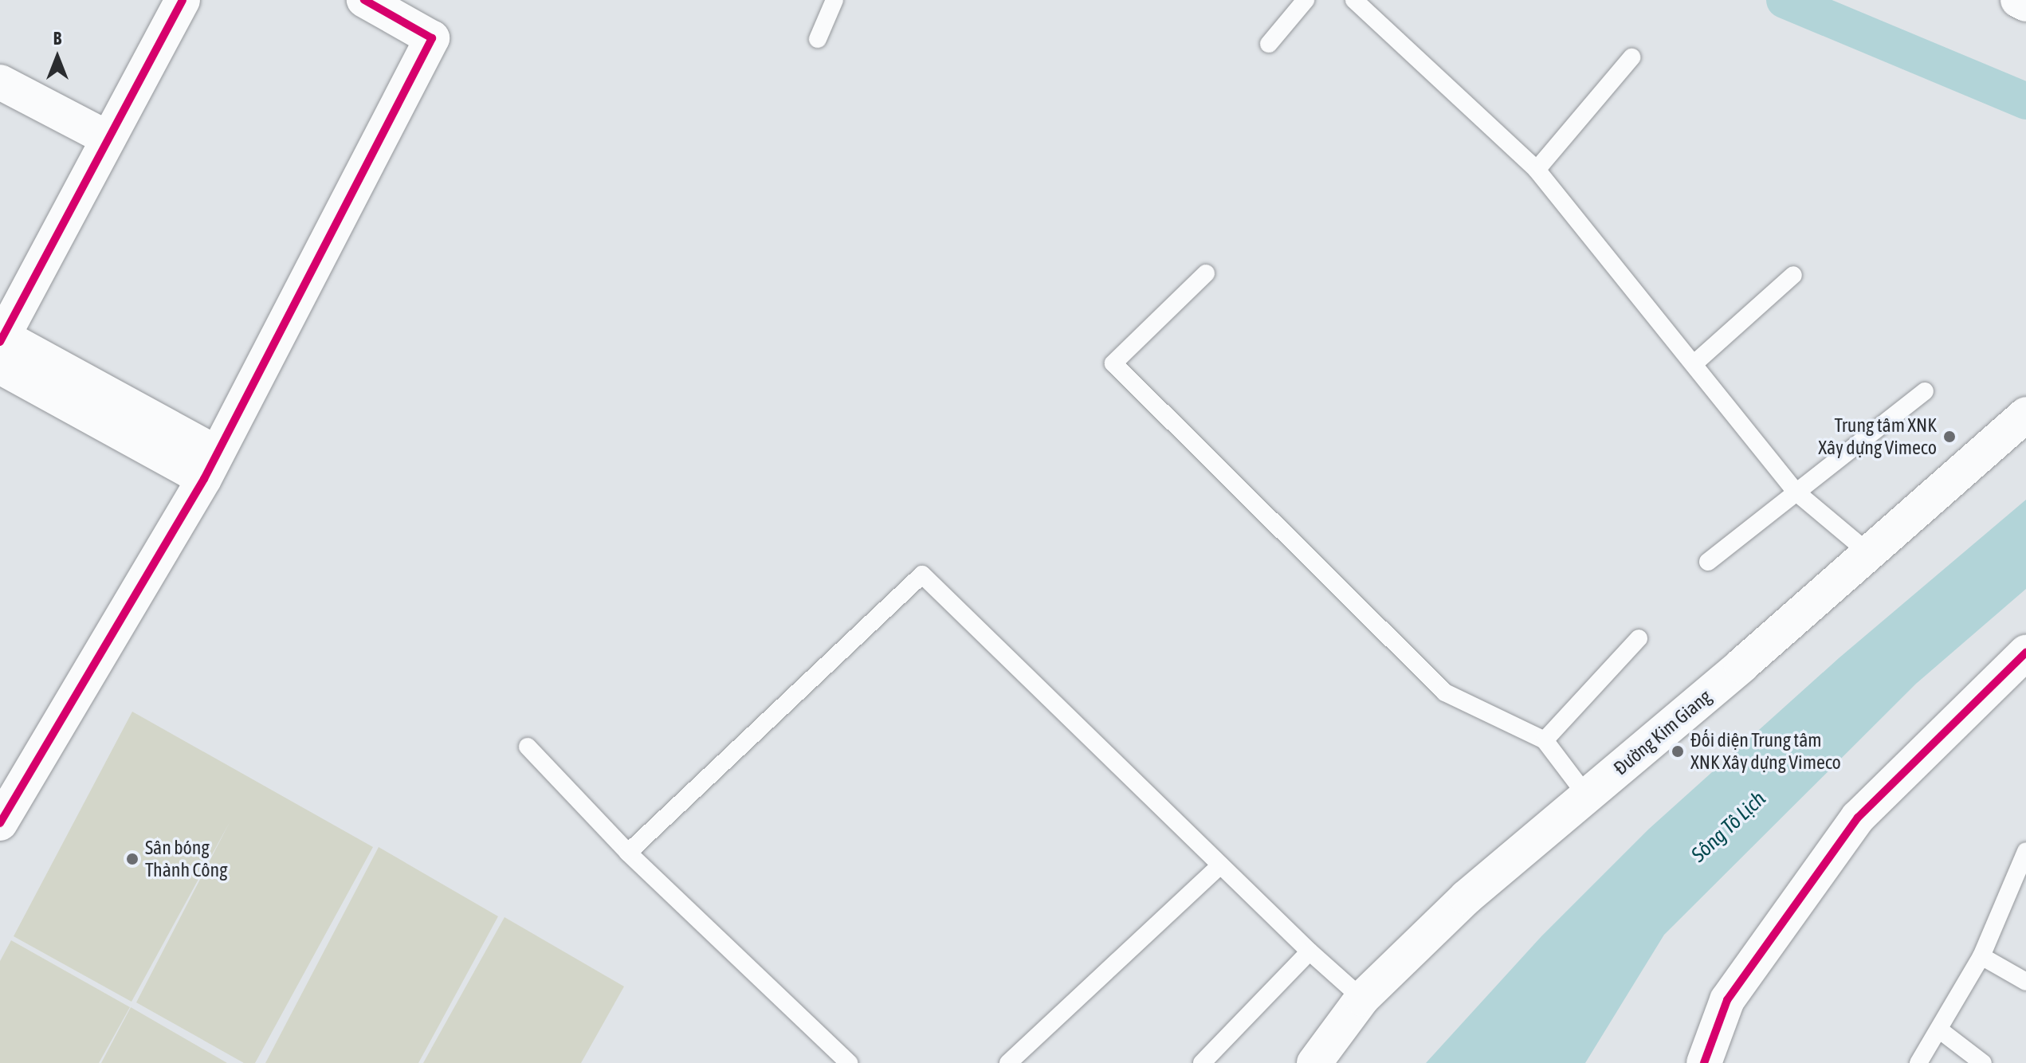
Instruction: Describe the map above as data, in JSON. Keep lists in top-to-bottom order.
{
  "streets": {
    "street": ["Đường Kim Giang"]
  },
  "water": ["Sông Tô Lịch"],
  "places": ["Trung tâm XNK Xây dựng Vimeco", "Đối diện Trung tâm XNK Xây dựng Vimeco", "Sân bóng Thành Công"],
  "north": "top"
}
